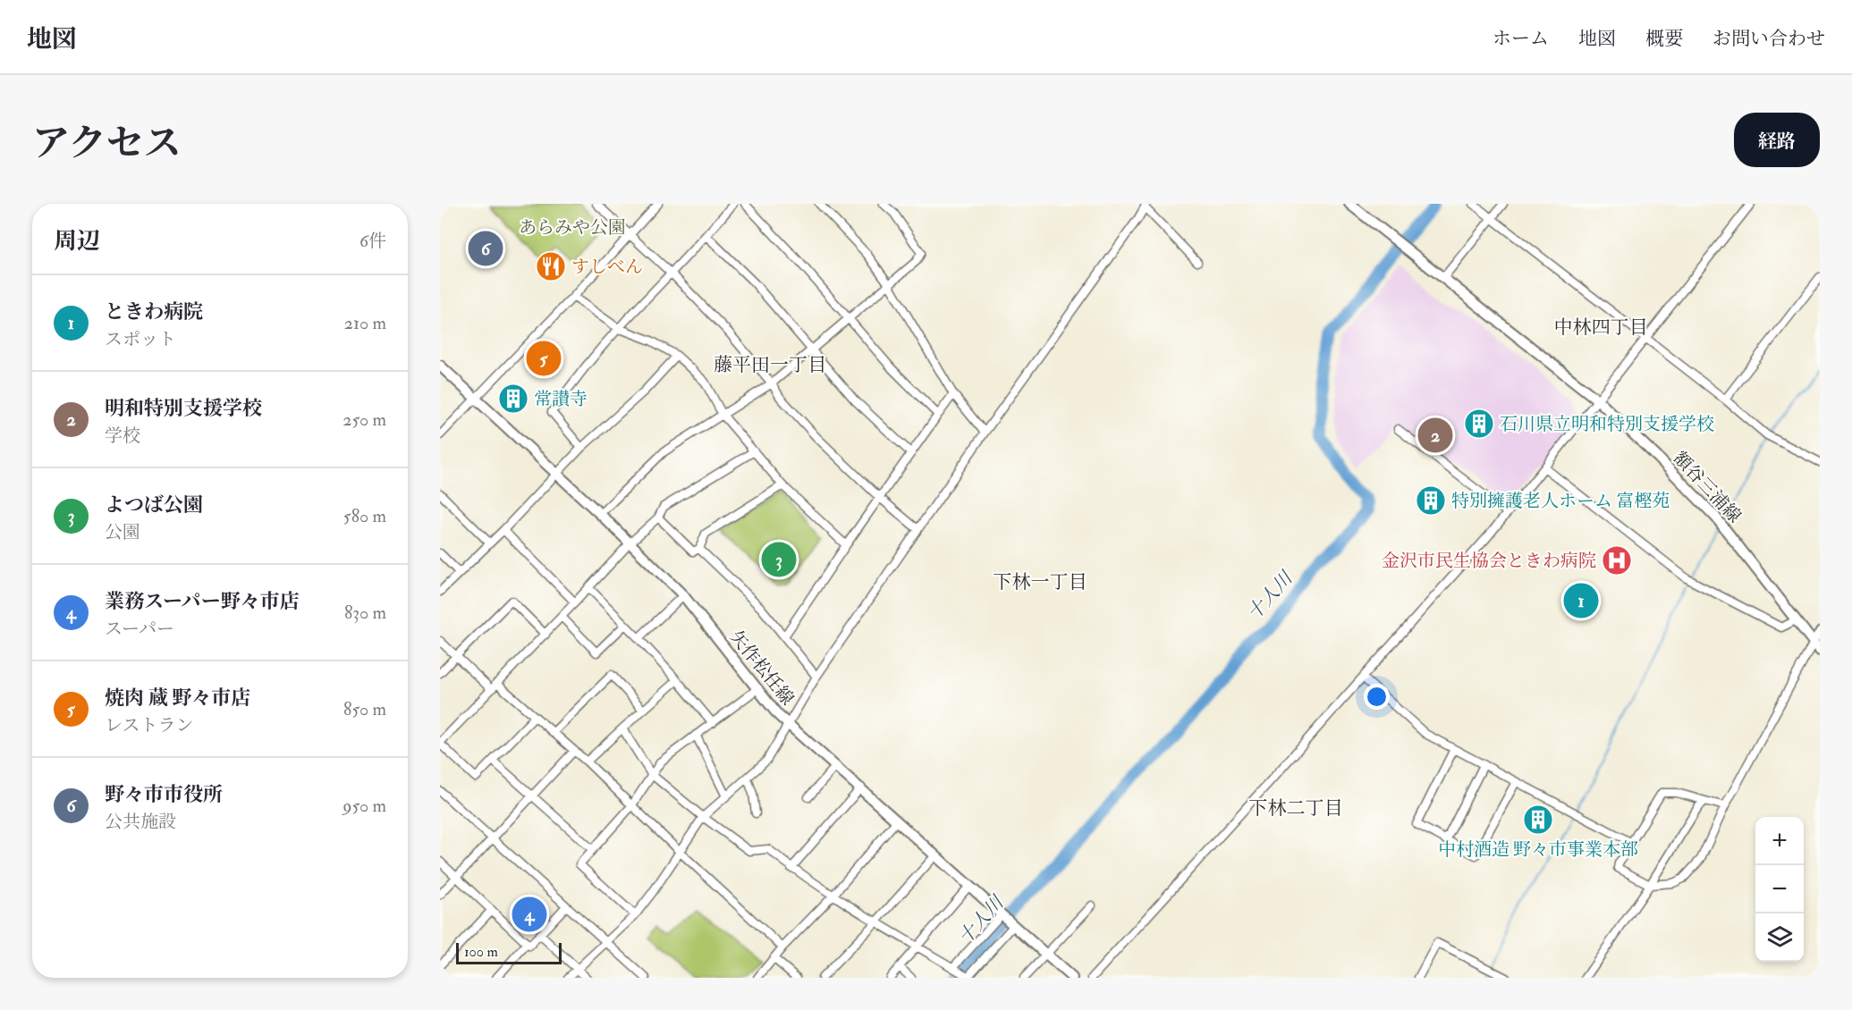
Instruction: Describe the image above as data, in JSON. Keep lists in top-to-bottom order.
{
  "streets": {
    "main road": ["額谷三浦線", "矢作松任線"]
  },
  "districts": [
    "中林四丁目",
    "藤平田一丁目",
    "下林一丁目",
    "下林二丁目"
  ],
  "water": ["十人川"],
  "parks": ["あらみや公園"],
  "places": {
    "restaurant": ["すしべん"],
    "building": [
      "常讃寺",
      "石川県立明和特別支援学校",
      "特別擁護老人ホーム 富樫苑",
      "中村酒造 野々市事業本部"
    ],
    "hospital": ["金沢市民生協会ときわ病院"]
  },
  "scale_bar": "100 m",
  "page": {
    "header": "地図",
    "nav": [
      "ホーム",
      "地図",
      "概要",
      "お問い合わせ"
    ],
    "title": "アクセス",
    "buttons": "経路",
    "heading": ["周辺", "6件"],
    "pins": [
      "6",
      "5",
      "2",
      "3",
      "1",
      "4"
    ],
    "list": [
      {
        "mark": "1",
        "name": "ときわ病院",
        "note": "スポット",
        "value": "210 m"
      },
      {
        "mark": "2",
        "name": "明和特別支援学校",
        "note": "学校",
        "value": "250 m"
      },
      {
        "mark": "3",
        "name": "よつば公園",
        "note": "公園",
        "value": "580 m"
      },
      {
        "mark": "4",
        "name": "業務スーパー野々市店",
        "note": "スーパー",
        "value": "830 m"
      },
      {
        "mark": "5",
        "name": "焼肉 蔵 野々市店",
        "note": "レストラン",
        "value": "850 m"
      },
      {
        "mark": "6",
        "name": "野々市市役所",
        "note": "公共施設",
        "value": "950 m"
      }
    ],
    "map_buttons": ["+", "−"],
    "scale": "100 m"
  }
}
